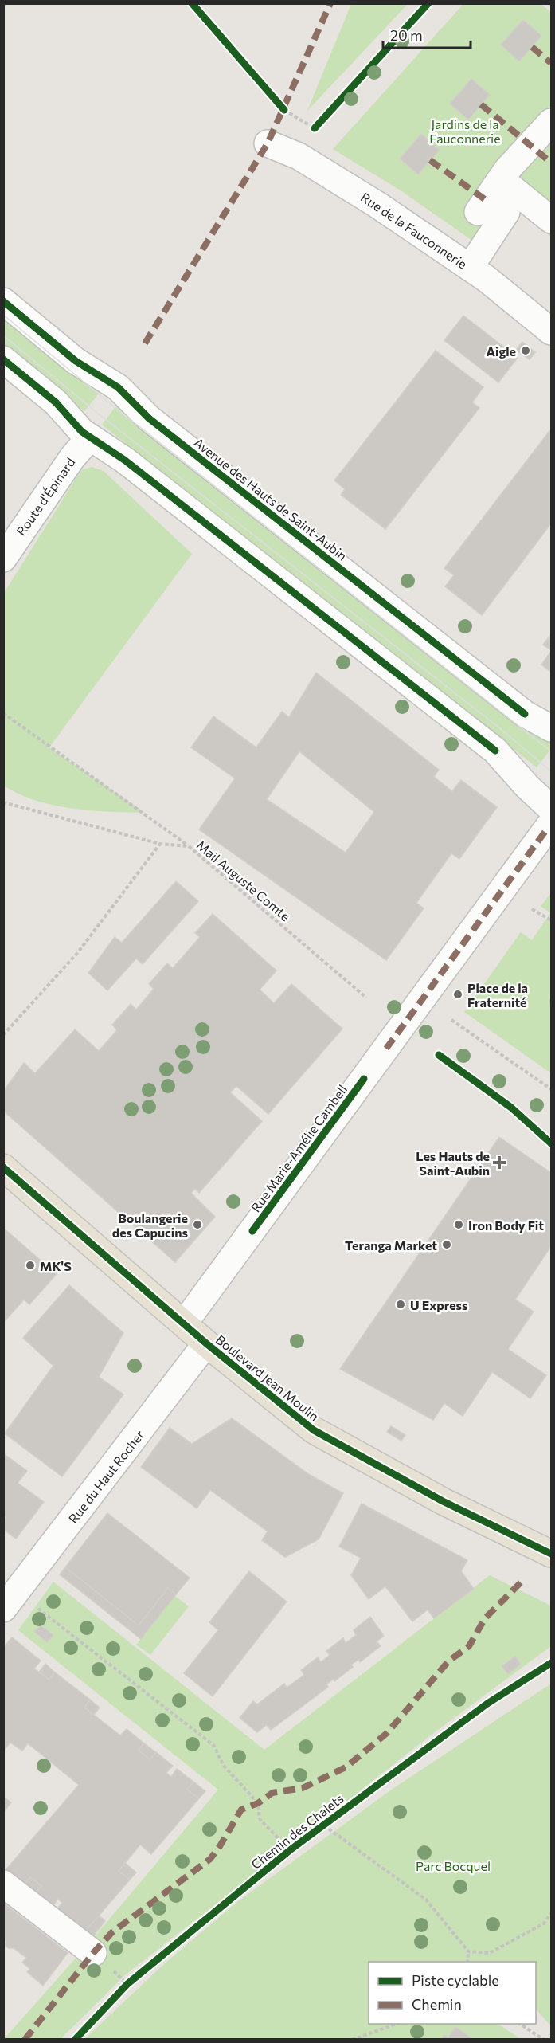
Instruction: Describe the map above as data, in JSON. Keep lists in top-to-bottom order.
{
  "streets": {
    "main road": ["Boulevard Jean Moulin"],
    "street": [
      "Rue de la Fauconnerie",
      "Route d'Épinard",
      "Avenue des Hauts de Saint-Aubin",
      "Rue Marie-Amélie Cambell",
      "Rue du Haut Rocher"
    ],
    "path": ["Mail Auguste Comte"],
    "cycle path": ["Chemin des Chalets"]
  },
  "crossings": [
    ["Rue Marie-Amélie Cambell", "Boulevard Jean Moulin"],
    ["Boulevard Jean Moulin", "Rue du Haut Rocher"]
  ],
  "parks": ["Jardins de la Fauconnerie", "Parc Bocquel"],
  "places": {
    "other": [
      "Aigle",
      "Place de la Fraternité",
      "Boulangerie des Capucins",
      "Iron Body Fit",
      "Teranga Market",
      "MK'S",
      "U Express"
    ],
    "health": ["Les Hauts de Saint-Aubin"]
  },
  "legend": ["Piste cyclable", "Chemin"],
  "scale_bar": "20 m"
}
